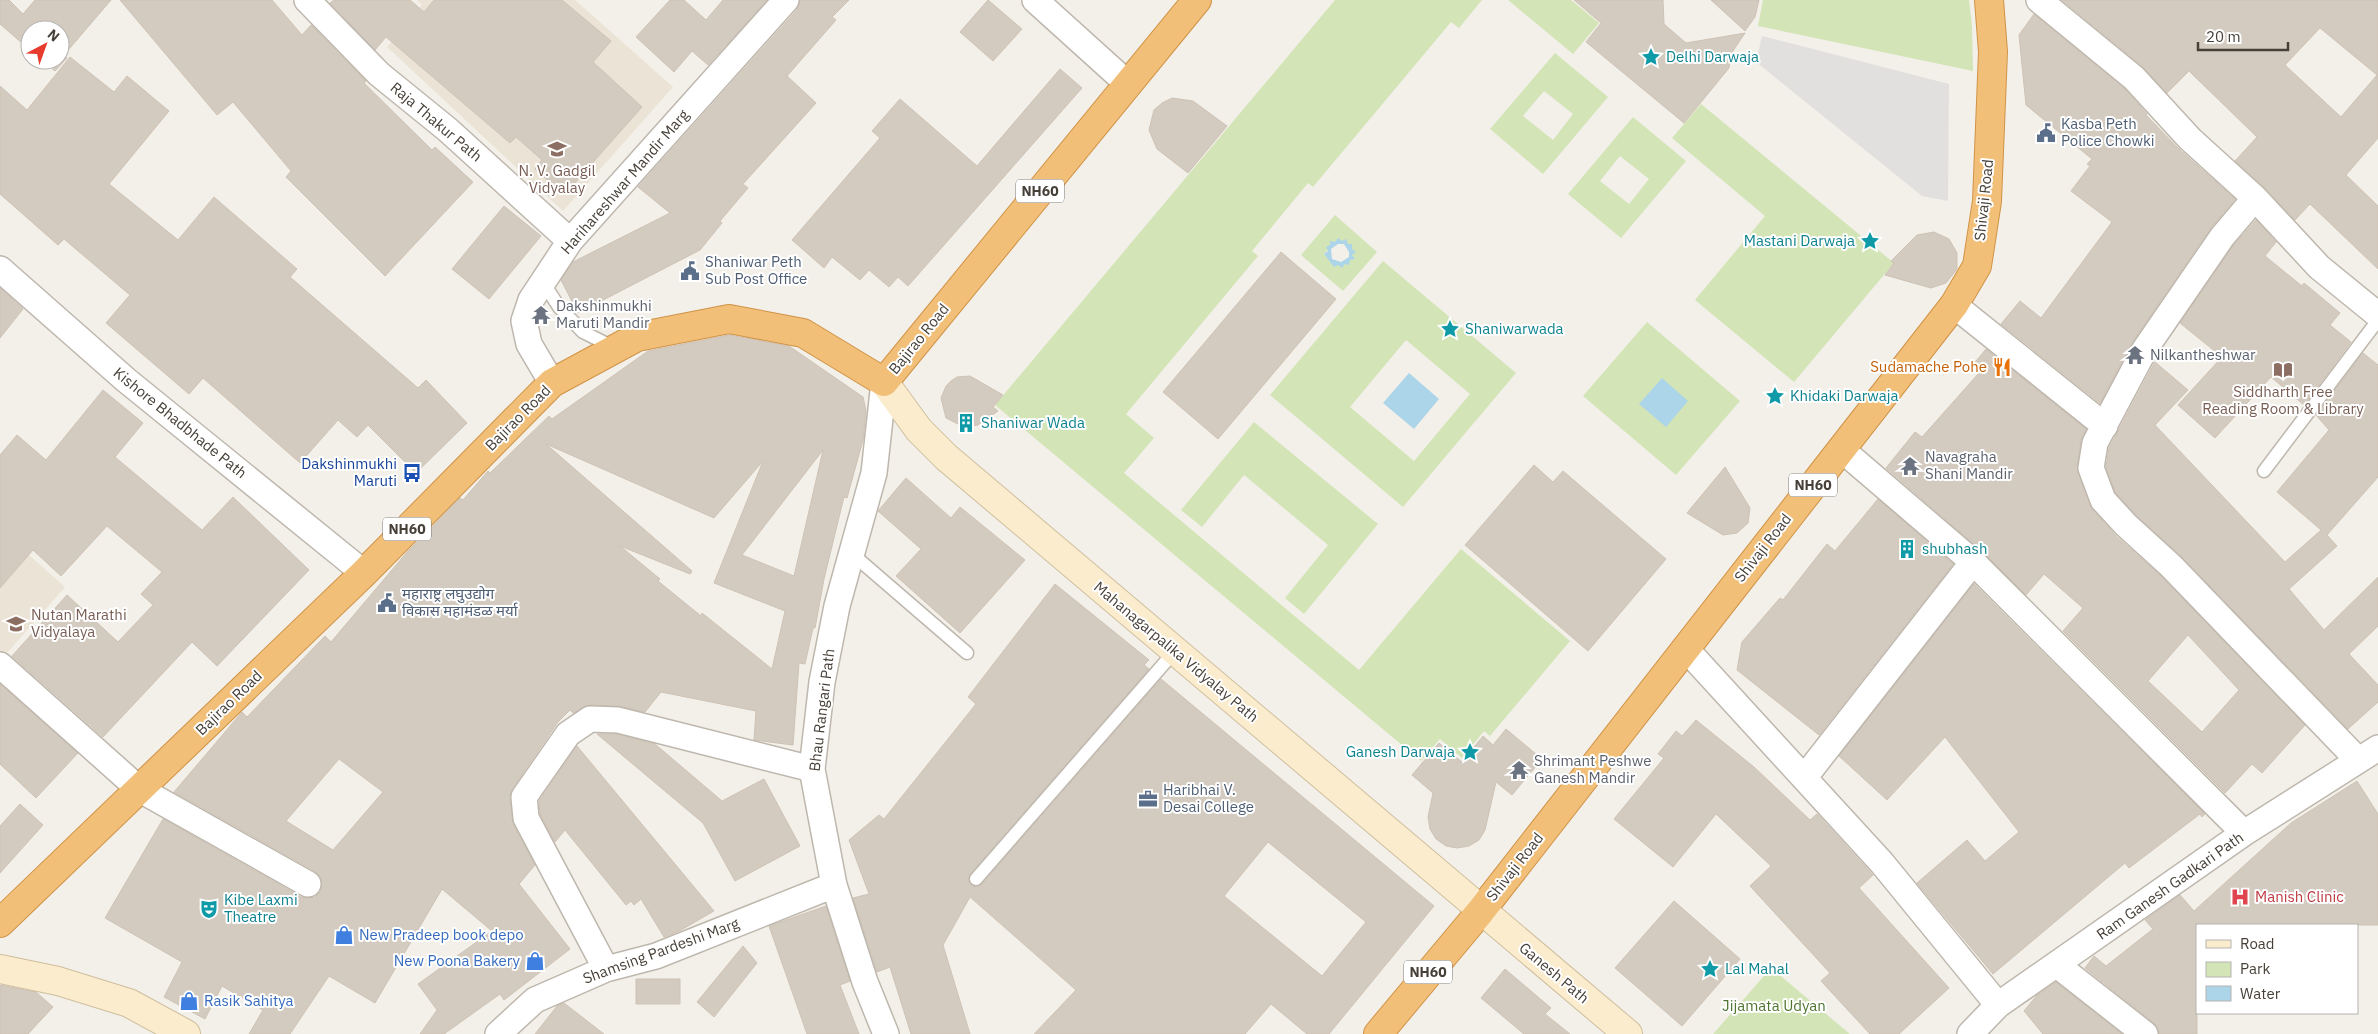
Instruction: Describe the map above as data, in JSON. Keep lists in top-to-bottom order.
{
  "streets": {
    "highway": ["NH60", "Shivaji Road", "Bajirao Road"],
    "street": [
      "Raja Thakur Path",
      "Harihareshwar Mandir Marg",
      "Kishore Bhadbhade Path",
      "Mahanagarpalika Vidyalay Path",
      "Bhau Rangari Path",
      "Ram Ganesh Gadkari Path",
      "Shamsing Pardeshi Marg",
      "Ganesh Path"
    ]
  },
  "crossings": [
    ["Raja Thakur Path", "Harihareshwar Mandir Marg"],
    ["Harihareshwar Mandir Marg", "Bajirao Road"],
    ["Shivaji Road", "Mahanagarpalika Vidyalay Path"],
    ["Shivaji Road", "Ganesh Path"],
    ["Bajirao Road", "Kishore Bhadbhade Path"],
    ["Bajirao Road", "Mahanagarpalika Vidyalay Path"],
    ["Bajirao Road", "Bhau Rangari Path"],
    ["Mahanagarpalika Vidyalay Path", "Bhau Rangari Path"],
    ["Mahanagarpalika Vidyalay Path", "Ganesh Path"],
    ["Bhau Rangari Path", "Shamsing Pardeshi Marg"]
  ],
  "parks": ["Jijamata Udyan"],
  "places": {
    "place": [
      "Delhi Darwaja",
      "Mastani Darwaja",
      "Shaniwarwada",
      "Khidaki Darwaja",
      "Ganesh Darwaja",
      "Lal Mahal"
    ],
    "public building": ["Kasba Peth Police Chowki", "Shaniwar Peth Sub Post Office", "महाराष्ट्र लघुउद्योग विकास महामंडळ मर्या"],
    "school or university": ["N. V. Gadgil Vidyalay", "Nutan Marathi Vidyalaya"],
    "temple": [
      "Dakshinmukhi Maruti Mandir",
      "Nilkantheshwar",
      "Navagraha Shani Mandir",
      "Shrimant Peshwe Ganesh Mandir"
    ],
    "restaurant": ["Sudamache Pohe"],
    "library": ["Siddharth Free Reading Room & Library"],
    "building": ["Shaniwar Wada", "shubhash"],
    "bus stop": ["Dakshinmukhi Maruti"],
    "office": ["Haribhai V. Desai College"],
    "hospital": ["Manish Clinic"],
    "theatre": ["Kibe Laxmi Theatre"],
    "shop": ["New Pradeep book depo", "New Poona Bakery", "Rasik Sahitya"]
  },
  "legend": ["Road", "Park", "Water"],
  "scale_bar": "20 m",
  "north": "top right"
}
